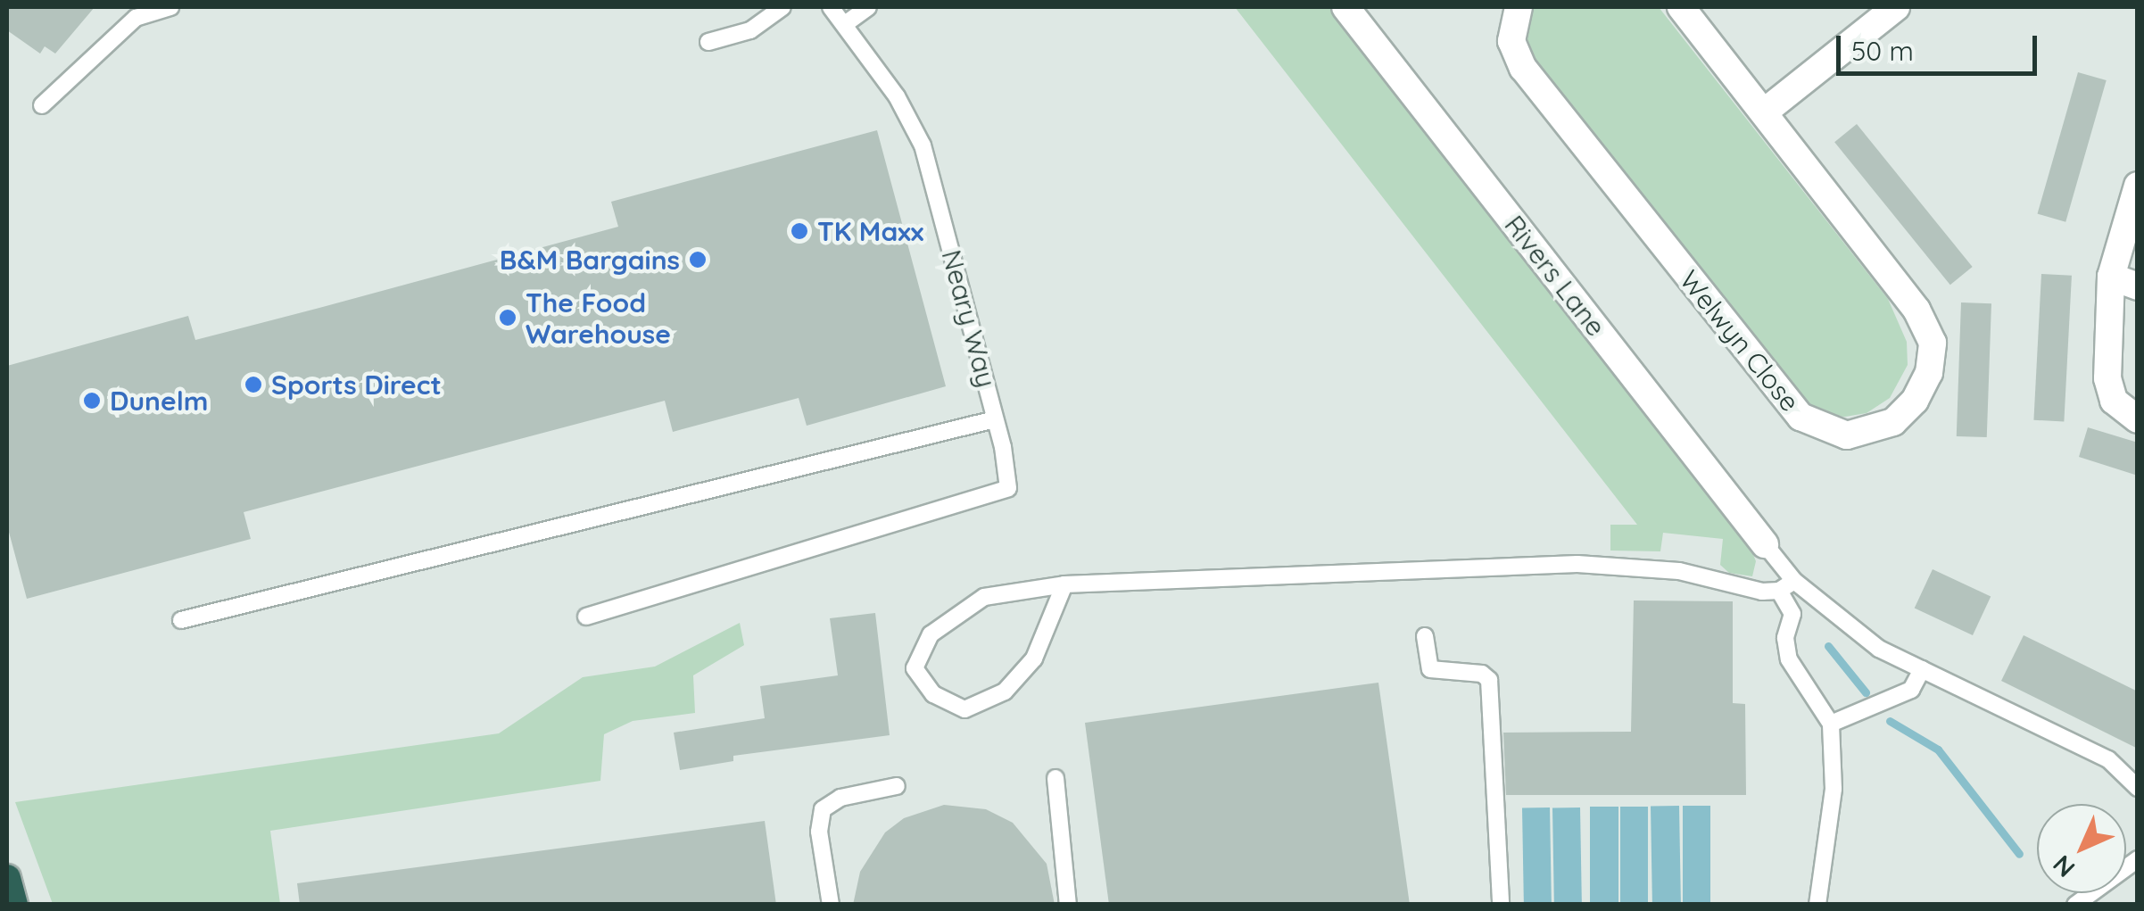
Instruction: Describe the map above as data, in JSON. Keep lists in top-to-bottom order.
{
  "streets": {
    "street": ["Rivers Lane", "Welwyn Close"],
    "lane": ["Neary Way"]
  },
  "places": [
    "TK Maxx",
    "B&M Bargains",
    "The Food Warehouse",
    "Sports Direct",
    "Dunelm"
  ],
  "scale_bar": "50 m",
  "north": "bottom left"
}
